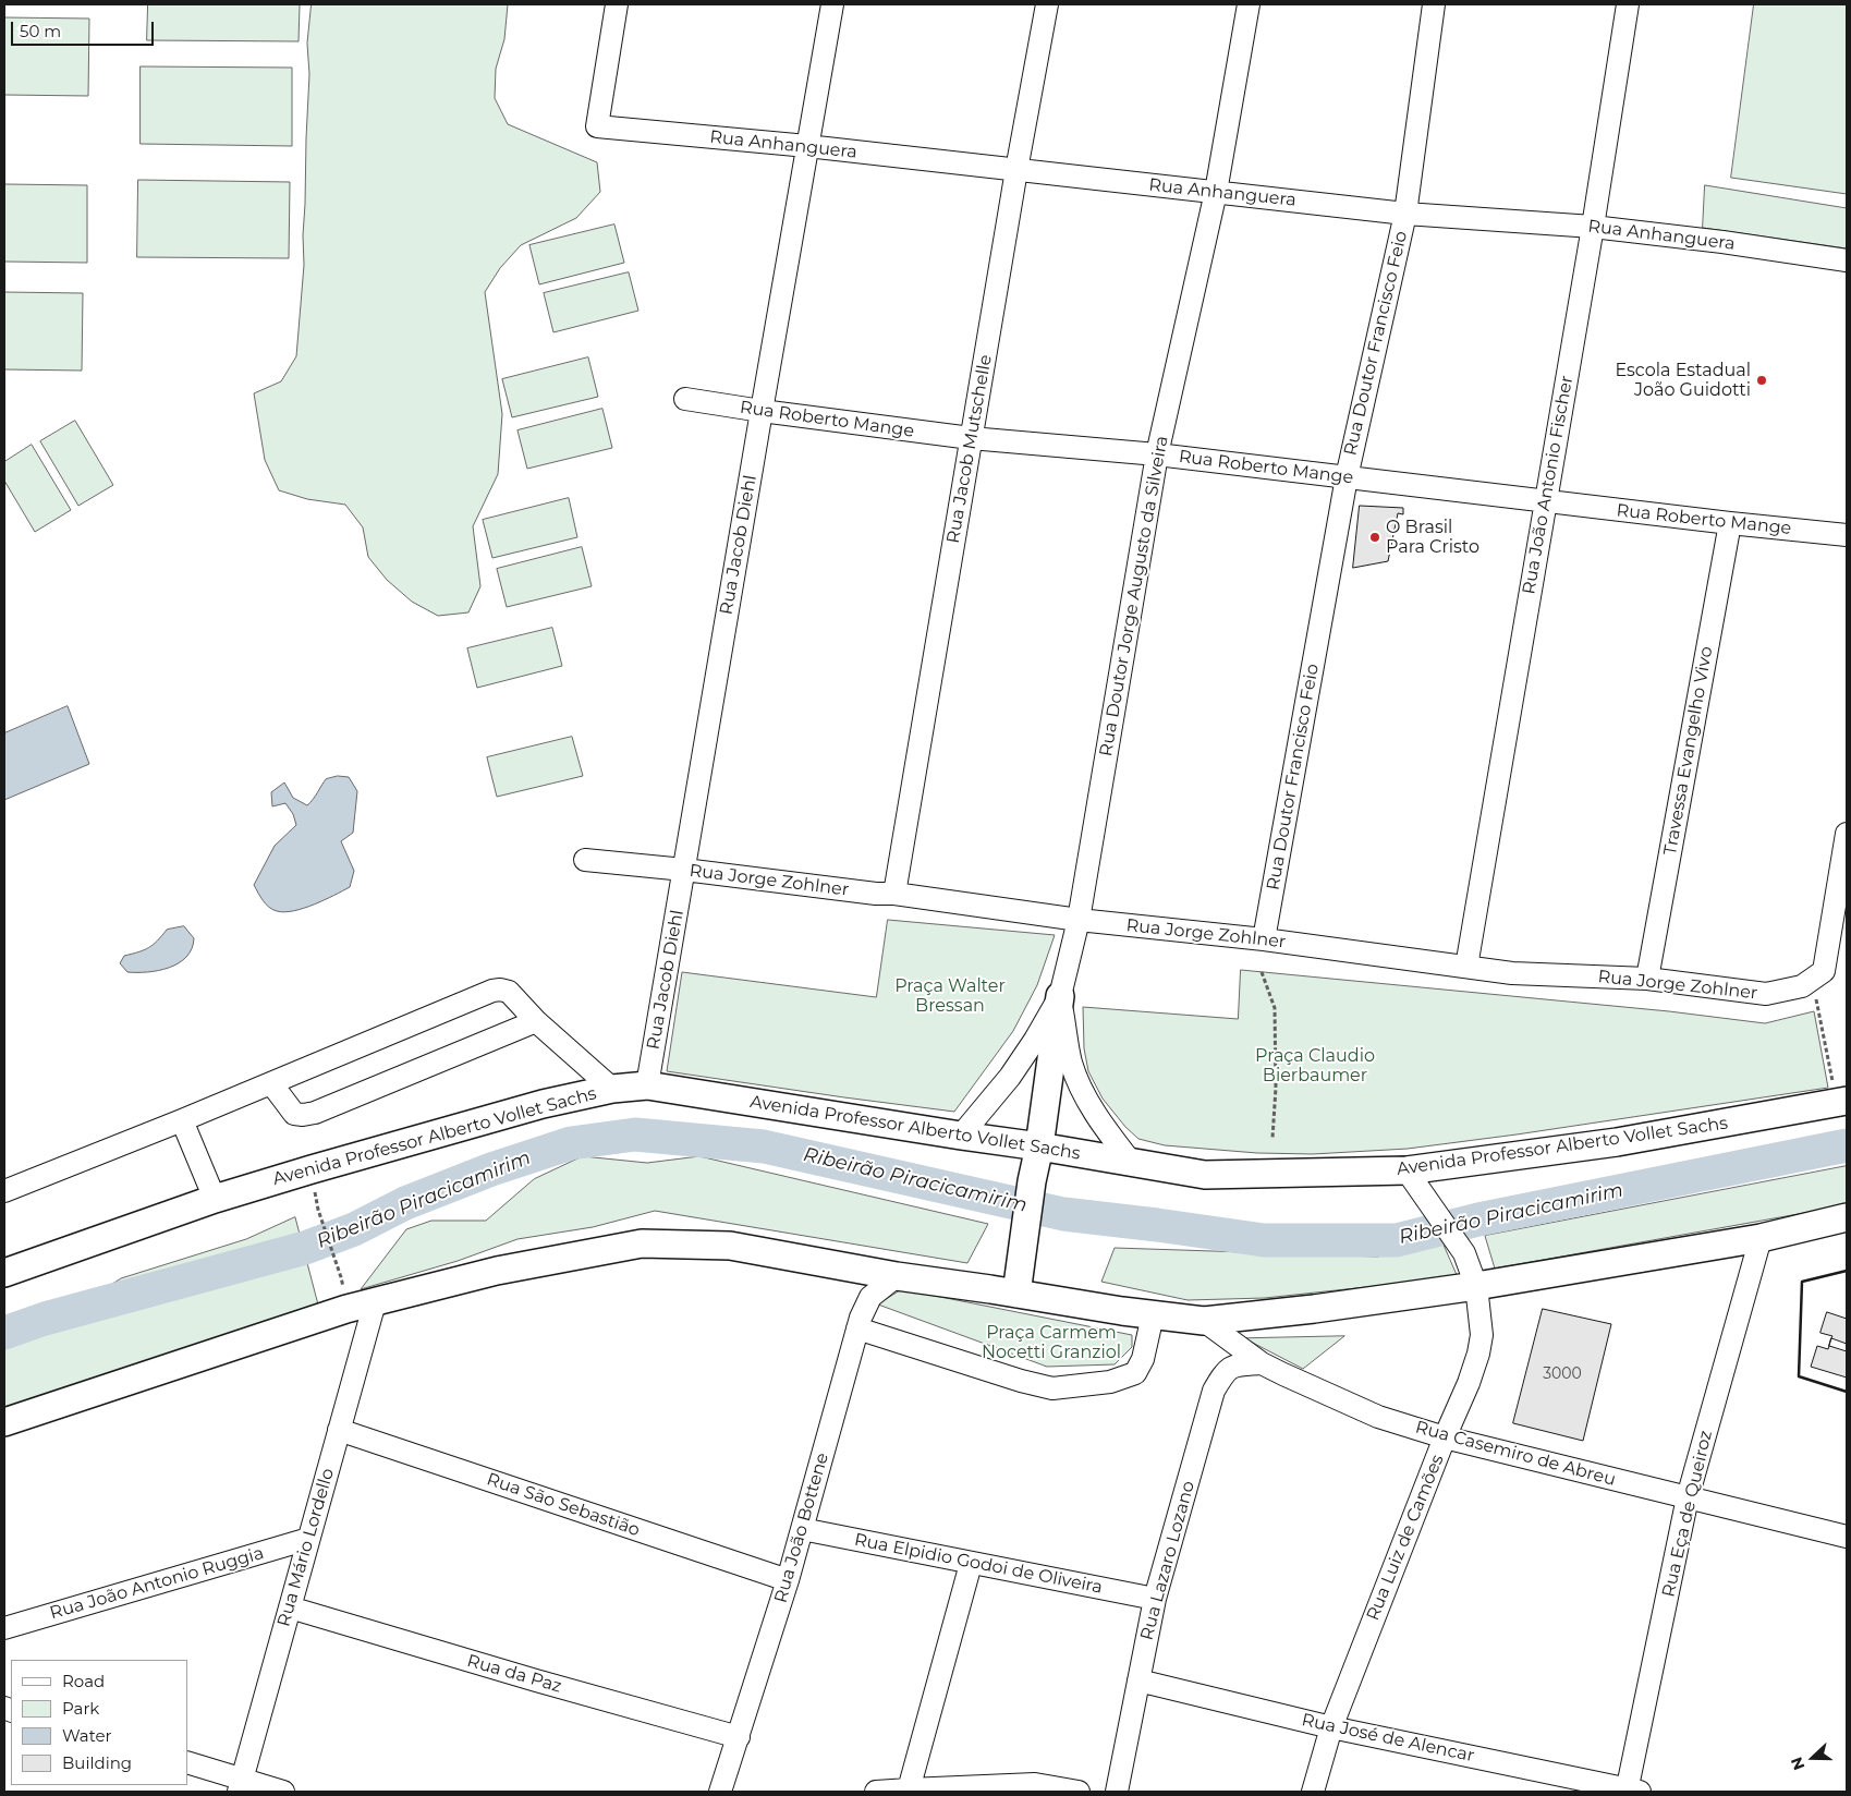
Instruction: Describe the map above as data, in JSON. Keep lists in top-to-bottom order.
{
  "streets": {
    "main road": ["Avenida Professor Alberto Vollet Sachs"],
    "street": [
      "Rua Anhanguera",
      "Rua Doutor Francisco Feio",
      "Rua Roberto Mange",
      "Rua Jacob Mutschelle",
      "Rua João Antonio Fischer",
      "Rua Jacob Diehl",
      "Rua Doutor Jorge Augusto da Silveira",
      "Travessa Evangelho Vivo",
      "Rua Jorge Zohlner",
      "Rua Casemiro de Abreu",
      "Rua São Sebastião",
      "Rua Eça de Queiroz",
      "Rua João Bottene",
      "Rua Luiz de Camões",
      "Rua Mário Lordello",
      "Rua Lazaro Lozano",
      "Rua Elpidio Godoi de Oliveira",
      "Rua João Antonio Ruggia",
      "Rua da Paz",
      "Rua José de Alencar"
    ]
  },
  "crossings": [
    ["Rua Anhanguera", "Rua Doutor Francisco Feio"],
    ["Rua Anhanguera", "Rua Jacob Mutschelle"],
    ["Rua Anhanguera", "Rua João Antonio Fischer"],
    ["Rua Anhanguera", "Rua Jacob Diehl"],
    ["Rua Anhanguera", "Rua Doutor Jorge Augusto da Silveira"],
    ["Rua Doutor Francisco Feio", "Rua Roberto Mange"],
    ["Rua Doutor Francisco Feio", "Rua Jorge Zohlner"],
    ["Rua Roberto Mange", "Rua Jacob Mutschelle"],
    ["Rua Roberto Mange", "Rua João Antonio Fischer"],
    ["Rua Roberto Mange", "Rua Jacob Diehl"],
    ["Rua Roberto Mange", "Rua Doutor Jorge Augusto da Silveira"],
    ["Rua Roberto Mange", "Travessa Evangelho Vivo"],
    ["Rua Jacob Mutschelle", "Rua Jorge Zohlner"],
    ["Rua João Antonio Fischer", "Rua Jorge Zohlner"],
    ["Rua Jacob Diehl", "Rua Jorge Zohlner"],
    ["Rua Jacob Diehl", "Avenida Professor Alberto Vollet Sachs"],
    ["Rua Doutor Jorge Augusto da Silveira", "Rua Jorge Zohlner"],
    ["Rua Doutor Jorge Augusto da Silveira", "Avenida Professor Alberto Vollet Sachs"],
    ["Travessa Evangelho Vivo", "Rua Jorge Zohlner"],
    ["Avenida Professor Alberto Vollet Sachs", "Rua Luiz de Camões"],
    ["Rua Casemiro de Abreu", "Rua Eça de Queiroz"],
    ["Rua Casemiro de Abreu", "Rua Luiz de Camões"],
    ["Rua Casemiro de Abreu", "Rua Lazaro Lozano"],
    ["Rua São Sebastião", "Rua João Bottene"],
    ["Rua São Sebastião", "Rua Mário Lordello"],
    ["Rua Eça de Queiroz", "Rua José de Alencar"],
    ["Rua João Bottene", "Rua Elpidio Godoi de Oliveira"],
    ["Rua João Bottene", "Rua da Paz"],
    ["Rua Luiz de Camões", "Rua José de Alencar"],
    ["Rua Mário Lordello", "Rua João Antonio Ruggia"],
    ["Rua Mário Lordello", "Rua da Paz"],
    ["Rua Lazaro Lozano", "Rua Elpidio Godoi de Oliveira"],
    ["Rua Lazaro Lozano", "Rua José de Alencar"]
  ],
  "water": ["Ribeirão Piracicamirim"],
  "parks": ["Praça Walter Bressan", "Praça Claudio Bierbaumer", "Praça Carmem Nocetti Granziol"],
  "places": ["Escola Estadual João Guidotti", "O Brasil Para Cristo"],
  "house_numbers": ["3000"],
  "legend": [
    "Road",
    "Park",
    "Water",
    "Building"
  ],
  "scale_bar": "50 m",
  "north": "left"
}
